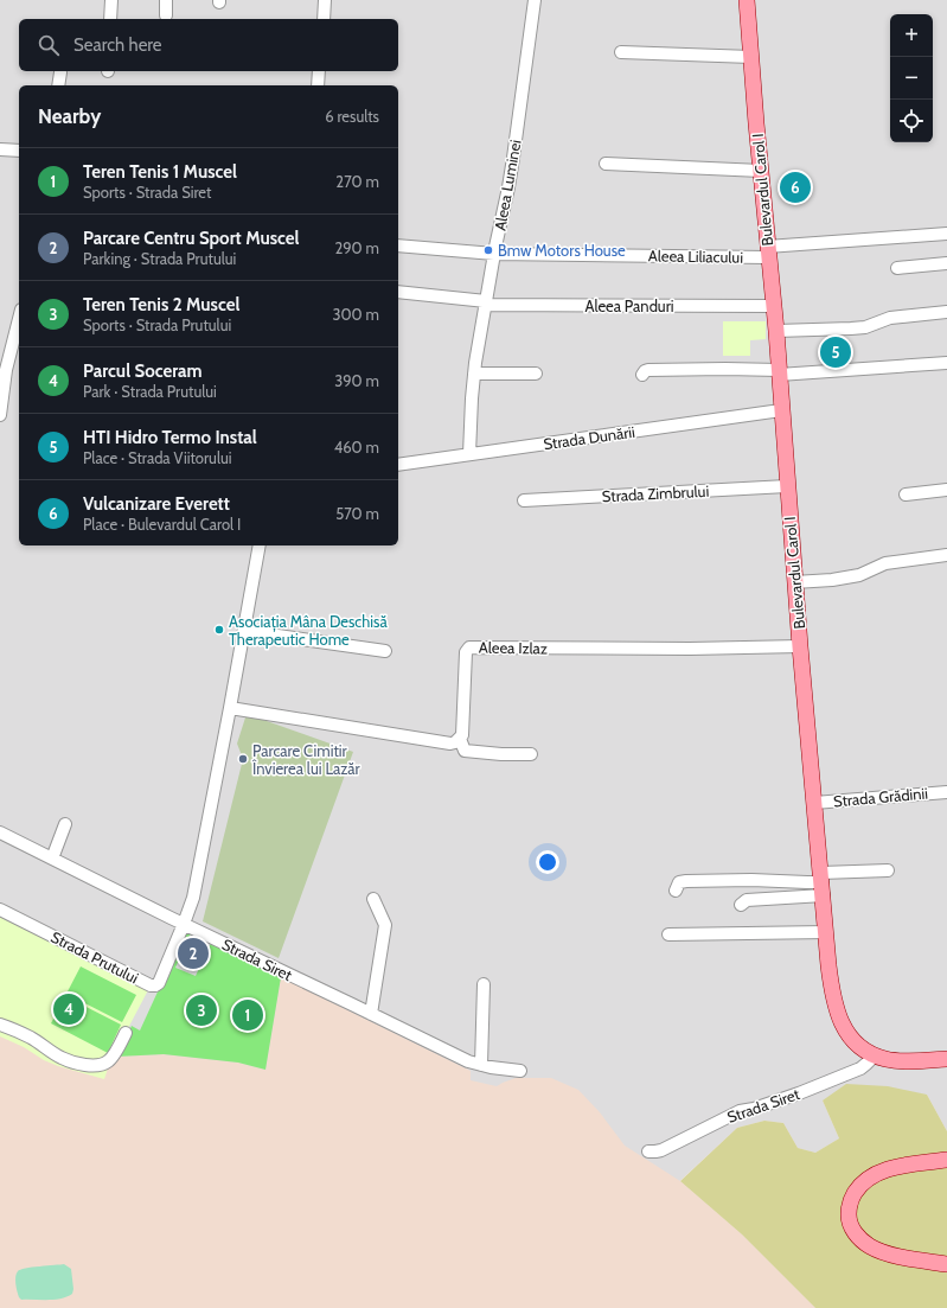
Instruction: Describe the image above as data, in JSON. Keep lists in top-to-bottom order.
{
  "streets": {
    "main road": ["Bulevardul Carol I"],
    "street": [
      "Aleea Luminei",
      "Aleea Liliacului",
      "Aleea Panduri",
      "Strada Dunării",
      "Strada Zimbrului",
      "Aleea Izlaz",
      "Strada Grădinii",
      "Strada Prutului",
      "Strada Siret"
    ]
  },
  "crossings": [
    ["Aleea Luminei", "Aleea Liliacului"],
    ["Aleea Luminei", "Aleea Panduri"],
    ["Aleea Luminei", "Strada Dunării"],
    ["Bulevardul Carol I", "Aleea Liliacului"],
    ["Bulevardul Carol I", "Aleea Panduri"],
    ["Bulevardul Carol I", "Strada Dunării"],
    ["Bulevardul Carol I", "Strada Zimbrului"],
    ["Bulevardul Carol I", "Aleea Izlaz"],
    ["Bulevardul Carol I", "Strada Grădinii"],
    ["Bulevardul Carol I", "Strada Siret"],
    ["Strada Prutului", "Strada Siret"]
  ],
  "places": ["Bmw Motors House", "Asociația Mâna Deschisă Therapeutic Home", "Parcare Cimitir Învierea lui Lazăr"],
  "page": {
    "map_buttons": ["+", "−"],
    "search": "Search here",
    "heading": ["Nearby", "6 results"],
    "list": [
      {
        "mark": "1",
        "name": "Teren Tenis 1 Muscel",
        "note": "Sports · Strada Siret",
        "value": "270 m"
      },
      {
        "mark": "2",
        "name": "Parcare Centru Sport Muscel",
        "note": "Parking · Strada Prutului",
        "value": "290 m"
      },
      {
        "mark": "3",
        "name": "Teren Tenis 2 Muscel",
        "note": "Sports · Strada Prutului",
        "value": "300 m"
      },
      {
        "mark": "4",
        "name": "Parcul Soceram",
        "note": "Park · Strada Prutului",
        "value": "390 m"
      },
      {
        "mark": "5",
        "name": "HTI Hidro Termo Instal",
        "note": "Place · Strada Viitorului",
        "value": "460 m"
      },
      {
        "mark": "6",
        "name": "Vulcanizare Everett",
        "note": "Place · Bulevardul Carol I",
        "value": "570 m"
      }
    ],
    "pins": [
      "6",
      "5",
      "2",
      "4",
      "3",
      "1"
    ]
  }
}
